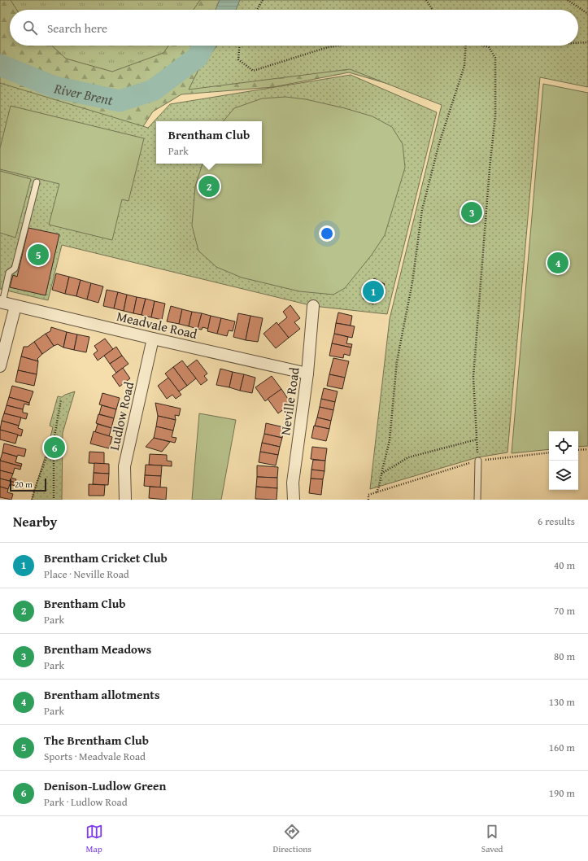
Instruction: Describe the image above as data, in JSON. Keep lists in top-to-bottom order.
{
  "streets": {
    "street": ["Meadvale Road", "Neville Road", "Ludlow Road"]
  },
  "crossings": [
    ["Meadvale Road", "Neville Road"],
    ["Meadvale Road", "Ludlow Road"]
  ],
  "water": ["River Brent"],
  "scale_bar": "20 m",
  "page": {
    "search": "Search here",
    "popup": ["Brentham Club", "Park"],
    "pins": [
      "2",
      "3",
      "5",
      "4",
      "1",
      "6"
    ],
    "scale": "20 m",
    "heading": ["Nearby", "6 results"],
    "list": [
      {
        "mark": "1",
        "name": "Brentham Cricket Club",
        "note": "Place · Neville Road",
        "value": "40 m"
      },
      {
        "mark": "2",
        "name": "Brentham Club",
        "note": "Park",
        "value": "70 m"
      },
      {
        "mark": "3",
        "name": "Brentham Meadows",
        "note": "Park",
        "value": "80 m"
      },
      {
        "mark": "4",
        "name": "Brentham allotments",
        "note": "Park",
        "value": "130 m"
      },
      {
        "mark": "5",
        "name": "The Brentham Club",
        "note": "Sports · Meadvale Road",
        "value": "160 m"
      },
      {
        "mark": "6",
        "name": "Denison-Ludlow Green",
        "note": "Park · Ludlow Road",
        "value": "190 m"
      }
    ],
    "nav": ["Map", "Directions", "Saved"]
  }
}
